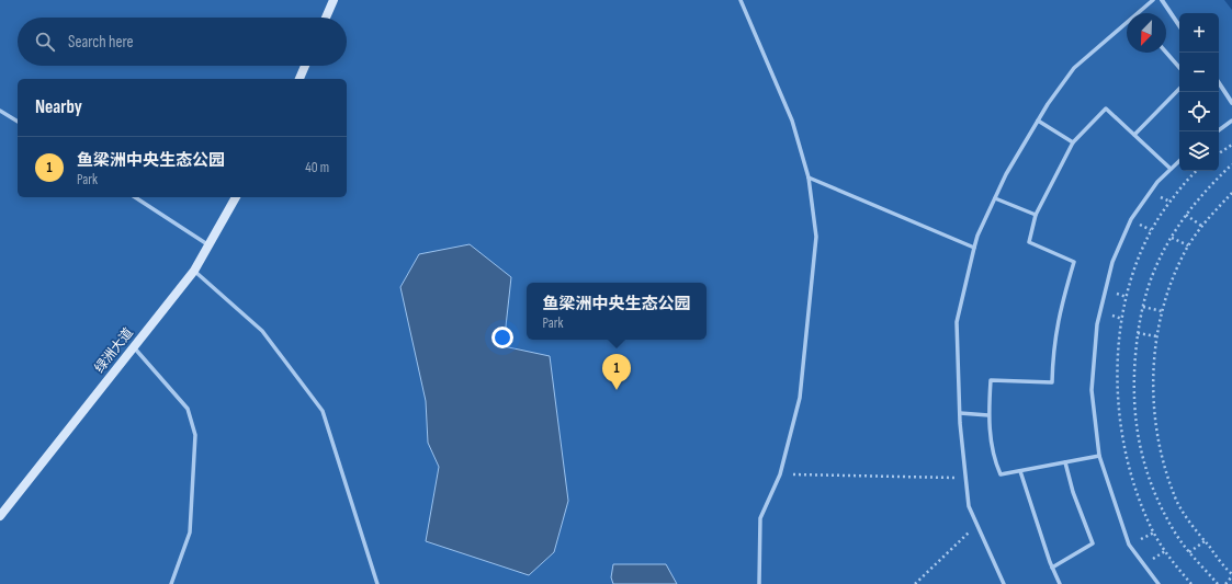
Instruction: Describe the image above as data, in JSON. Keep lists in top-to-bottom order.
{
  "streets": {
    "main road": ["绿洲大道"]
  },
  "north": "bottom left",
  "page": {
    "map_buttons": ["+", "−"],
    "search": "Search here",
    "heading": "Nearby",
    "list": [
      {
        "mark": "1",
        "name": "鱼梁洲中央生态公园",
        "note": "Park",
        "value": "40 m"
      }
    ],
    "popup": ["鱼梁洲中央生态公园", "Park"],
    "pins": "1"
  }
}
